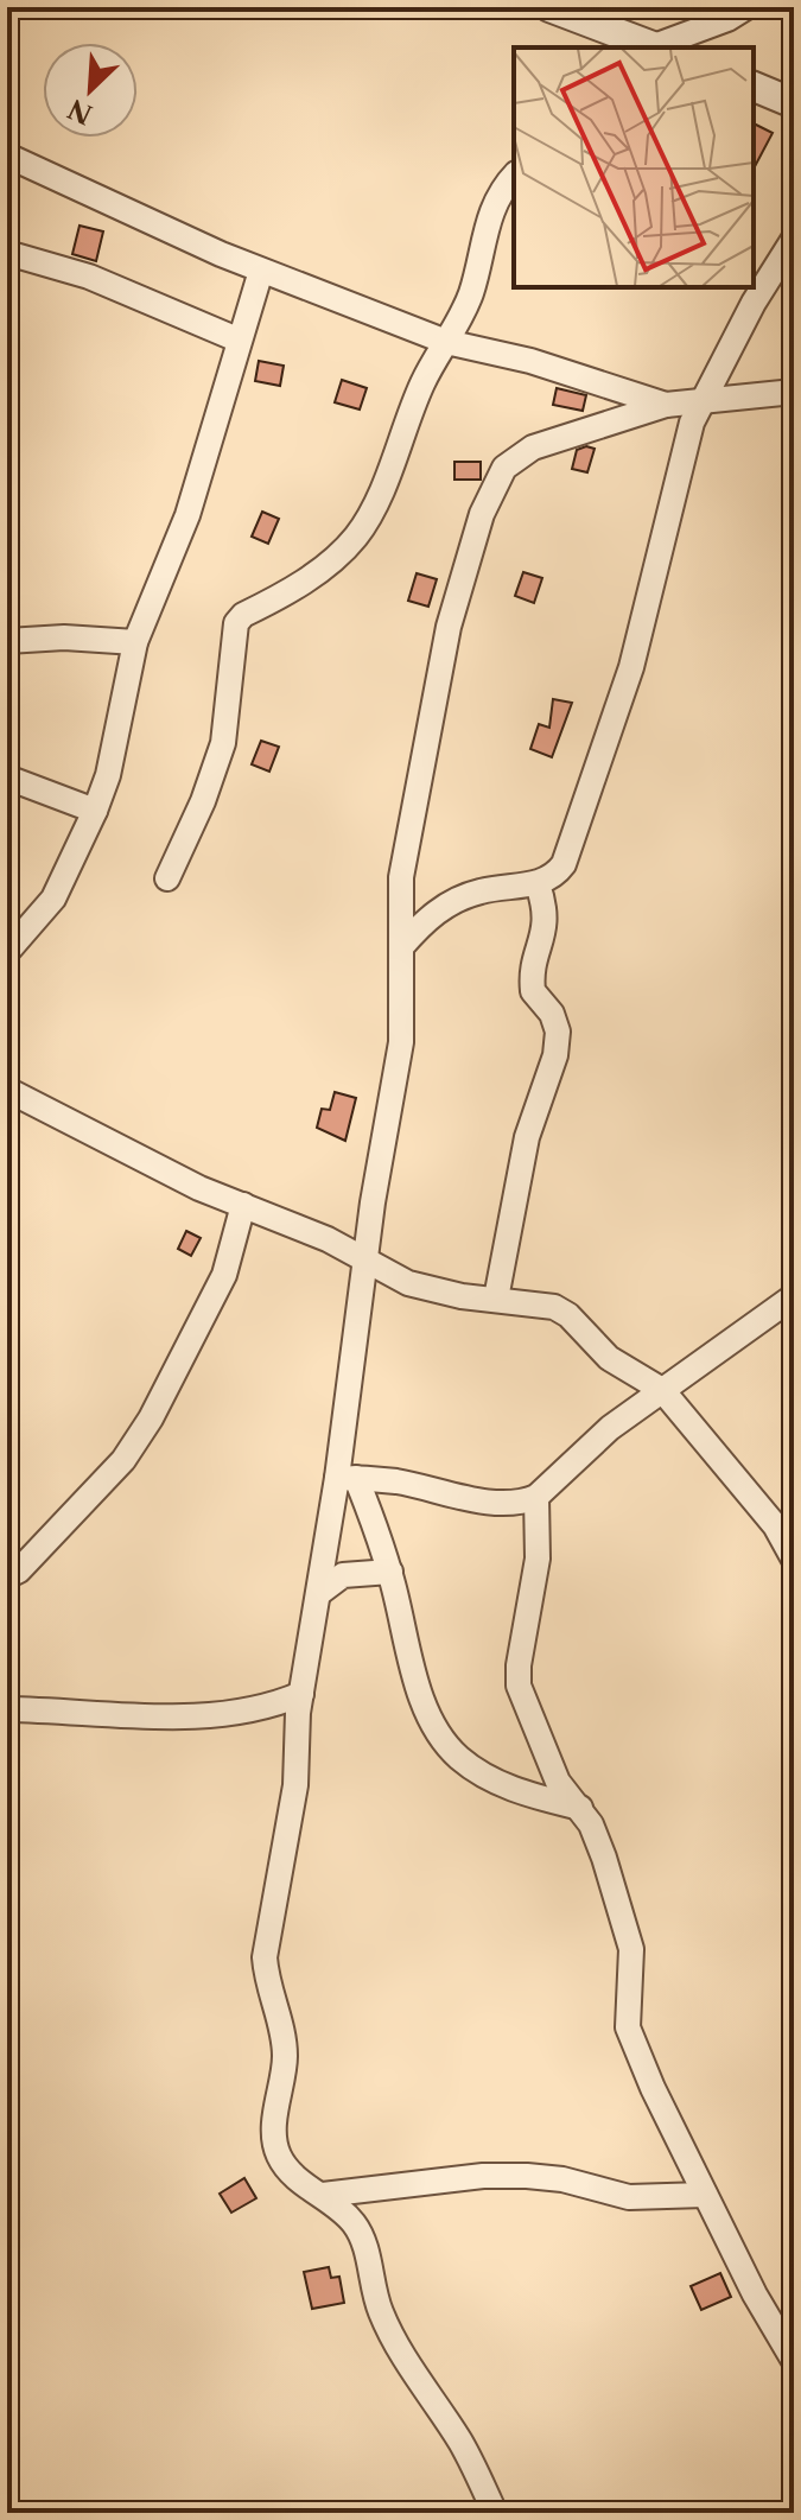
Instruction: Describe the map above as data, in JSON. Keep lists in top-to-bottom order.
{
  "north": "bottom left"
}
